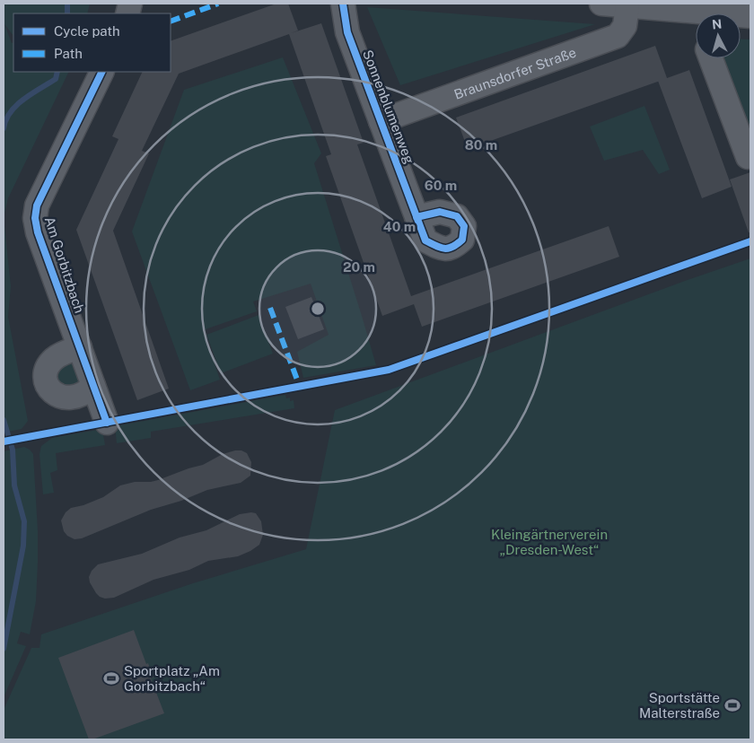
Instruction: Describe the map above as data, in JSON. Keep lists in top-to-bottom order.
{
  "streets": {
    "street": ["Braunsdorfer Straße", "Sonnenblumenweg", "Am Gorbitzbach"]
  },
  "crossings": [
    ["Braunsdorfer Straße", "Sonnenblumenweg"]
  ],
  "parks": ["Kleingärtnerverein „Dresden-West“"],
  "places": {
    "sports": ["Sportplatz „Am Gorbitzbach“", "Sportstätte Malterstraße"]
  },
  "legend": ["Cycle path", "Path"],
  "north": "top",
  "rings": [
    "80 m",
    "60 m",
    "40 m",
    "20 m"
  ]
}
